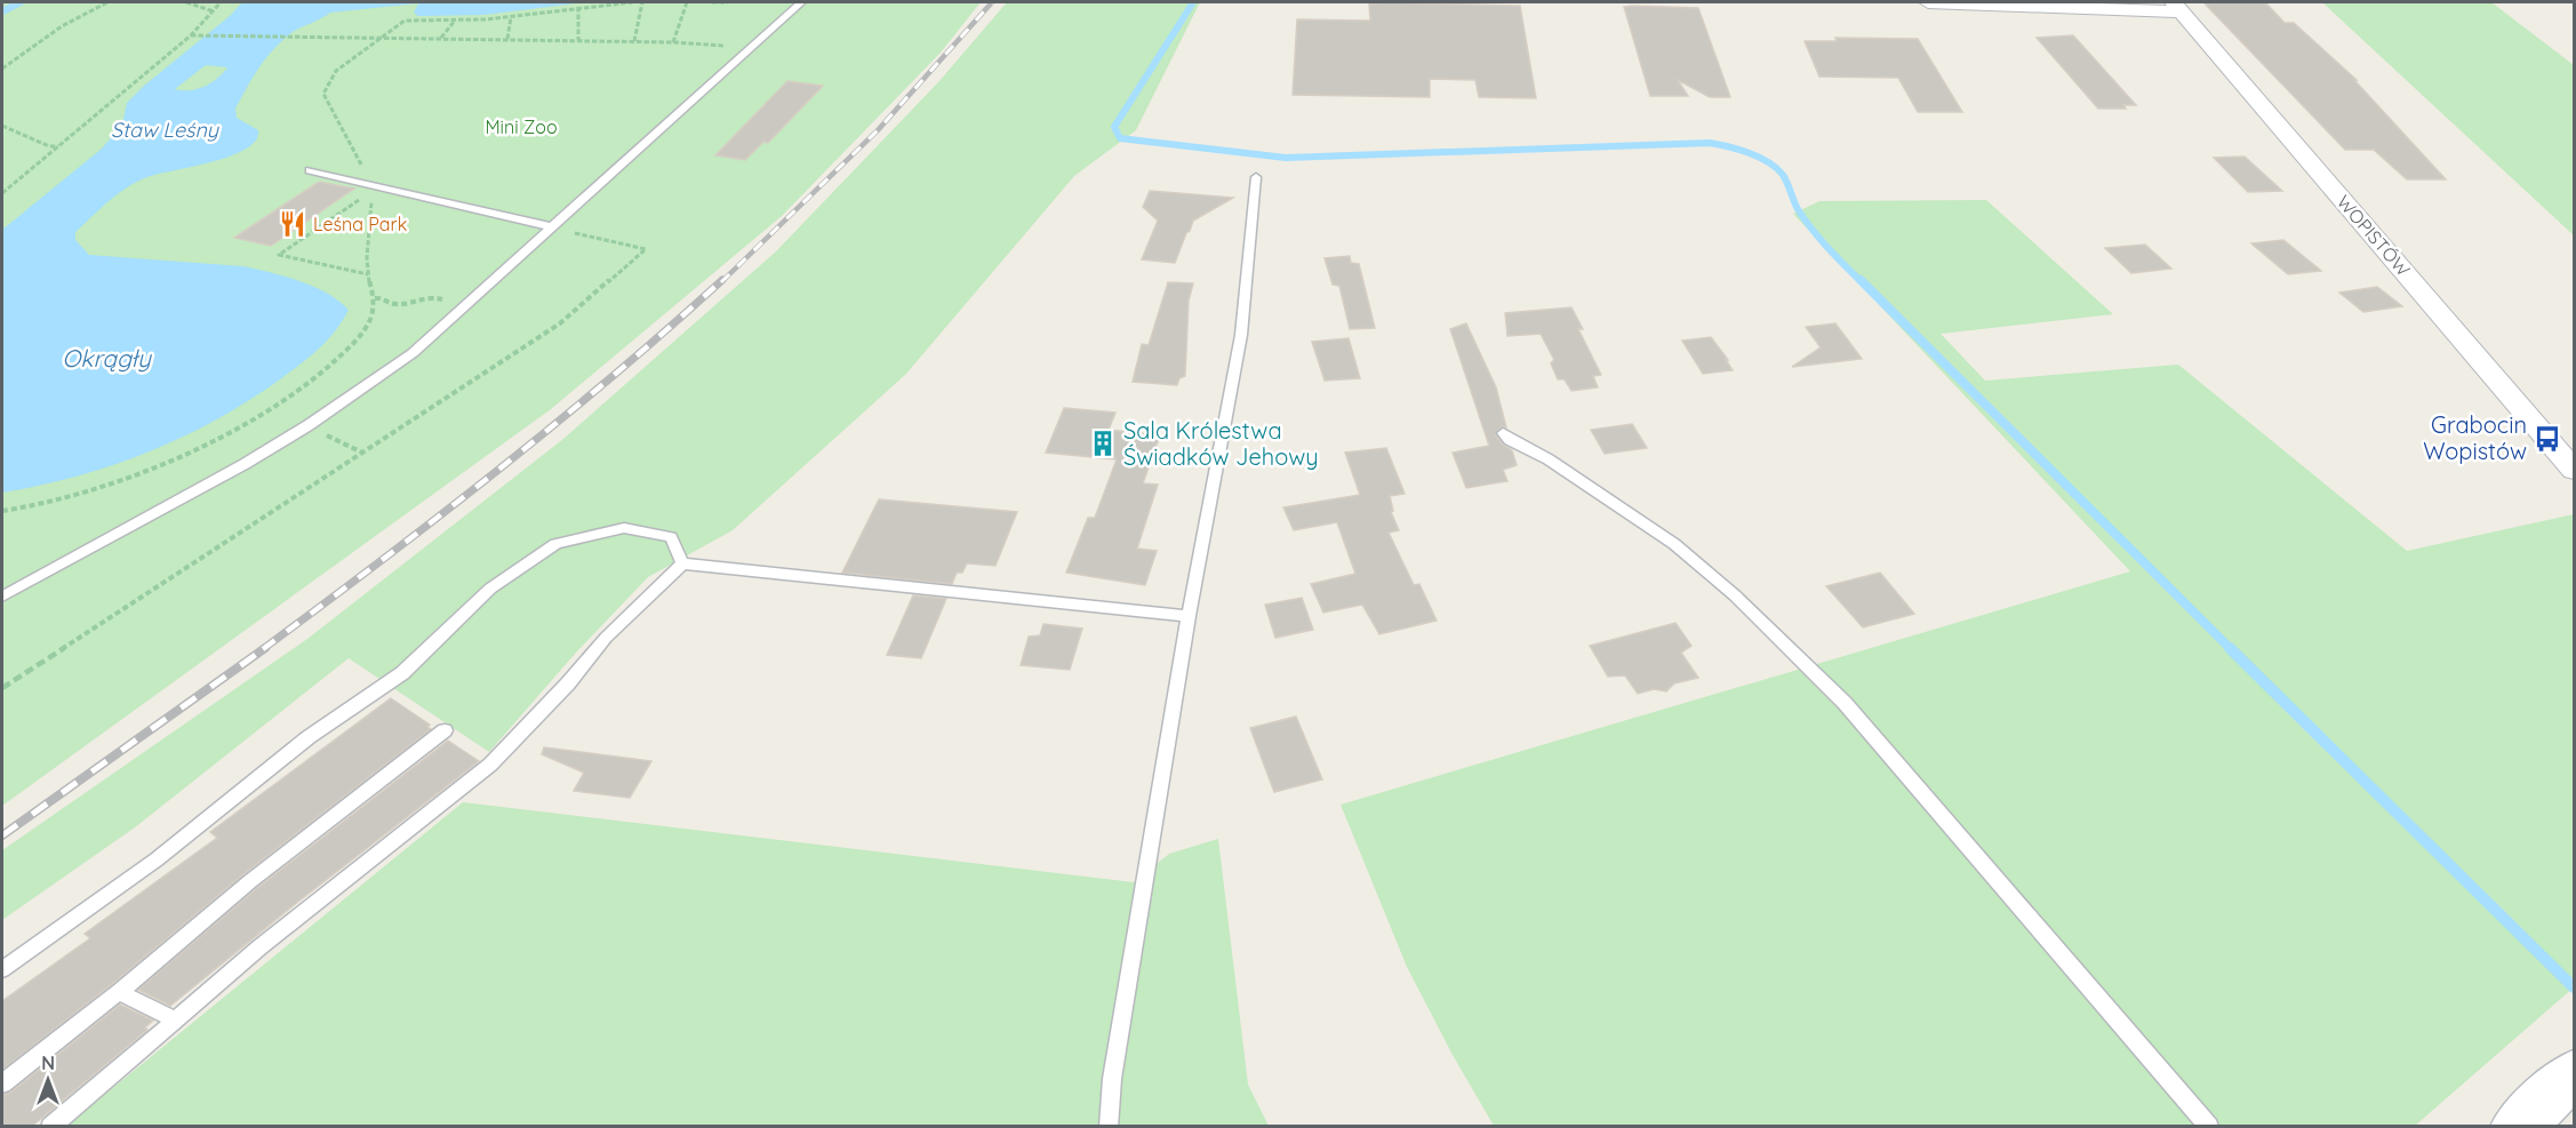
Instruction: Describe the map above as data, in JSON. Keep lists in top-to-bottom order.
{
  "streets": {
    "street": ["WOPISTÓW"]
  },
  "water": ["Staw Leśny", "Okrągły"],
  "parks": ["Mini Zoo"],
  "places": {
    "restaurant": ["Leśna Park"],
    "bus stop": ["Grabocin Wopistów"],
    "building": ["Sala Królestwa Świadków Jehowy"]
  },
  "north": "top"
}
